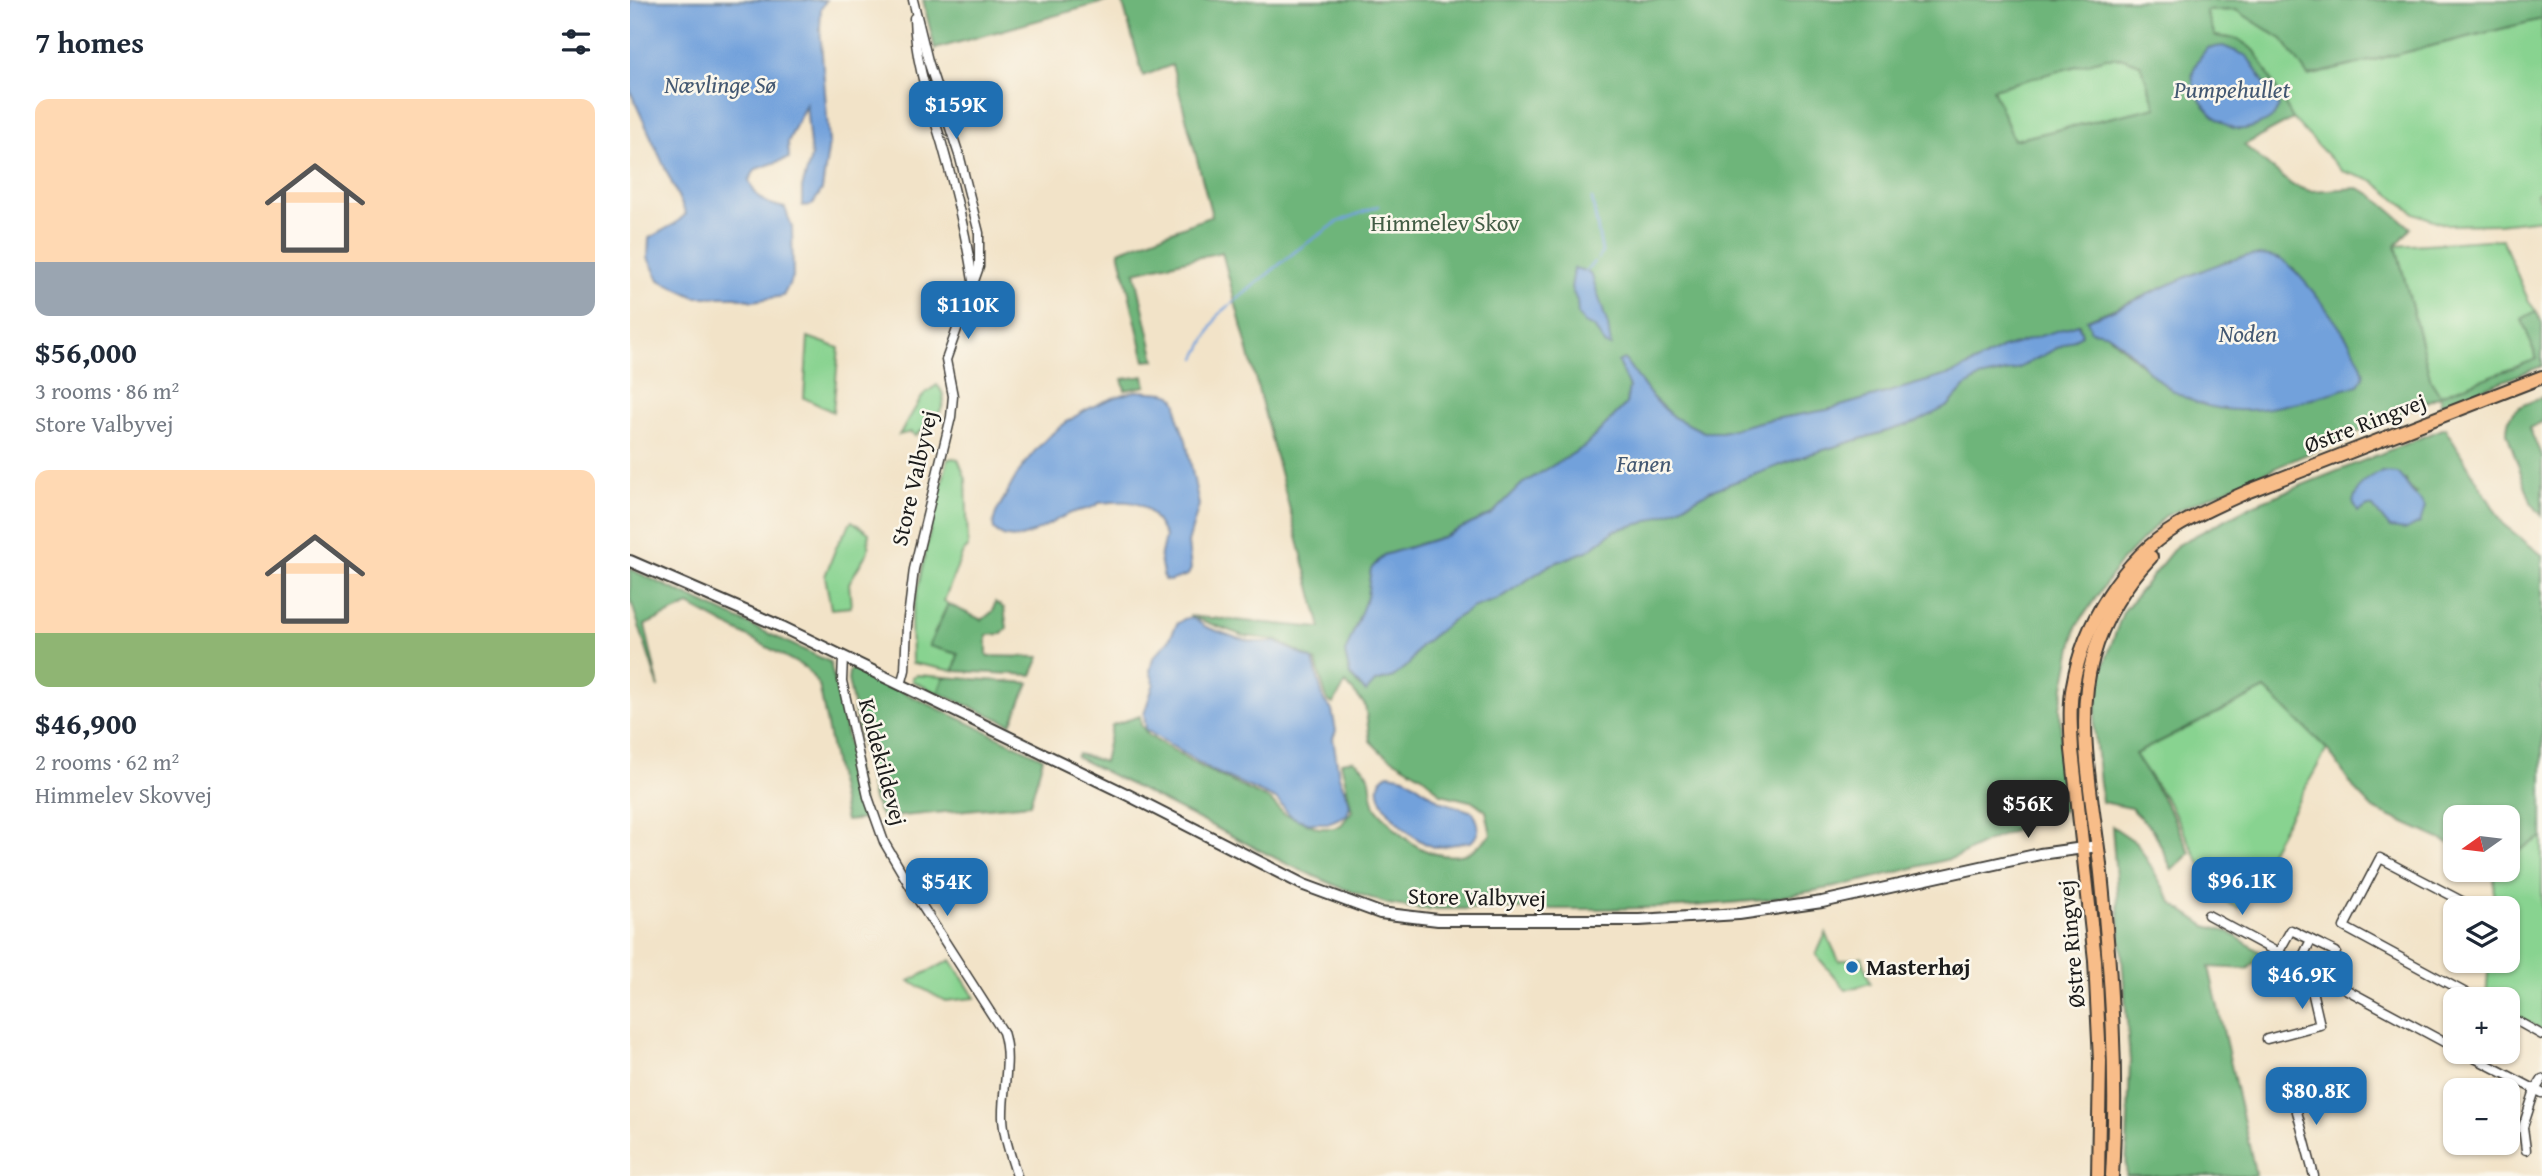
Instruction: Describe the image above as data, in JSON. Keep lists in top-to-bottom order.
{
  "streets": {
    "main road": ["Østre Ringvej"],
    "street": ["Store Valbyvej", "Koldekildevej"]
  },
  "crossings": [
    ["Østre Ringvej", "Store Valbyvej"],
    ["Store Valbyvej", "Koldekildevej"]
  ],
  "water": [
    "Nævlinge Sø",
    "Pumpehullet",
    "Noden",
    "Fanen"
  ],
  "parks": ["Himmelev Skov"],
  "places": ["Masterhøj"],
  "north": "left",
  "page": {
    "heading": "7 homes",
    "price": [
      "$159K",
      "$110K",
      "$56K",
      "$96.1K",
      "$54K",
      "$46.9K",
      "$80.8K"
    ],
    "list": [
      {
        "name": "$56,000",
        "note": "3 rooms · 86 m² · Store Valbyvej"
      },
      {
        "name": "$46,900",
        "note": "2 rooms · 62 m² · Himmelev Skovvej"
      }
    ],
    "map_buttons": ["+", "−"]
  }
}
